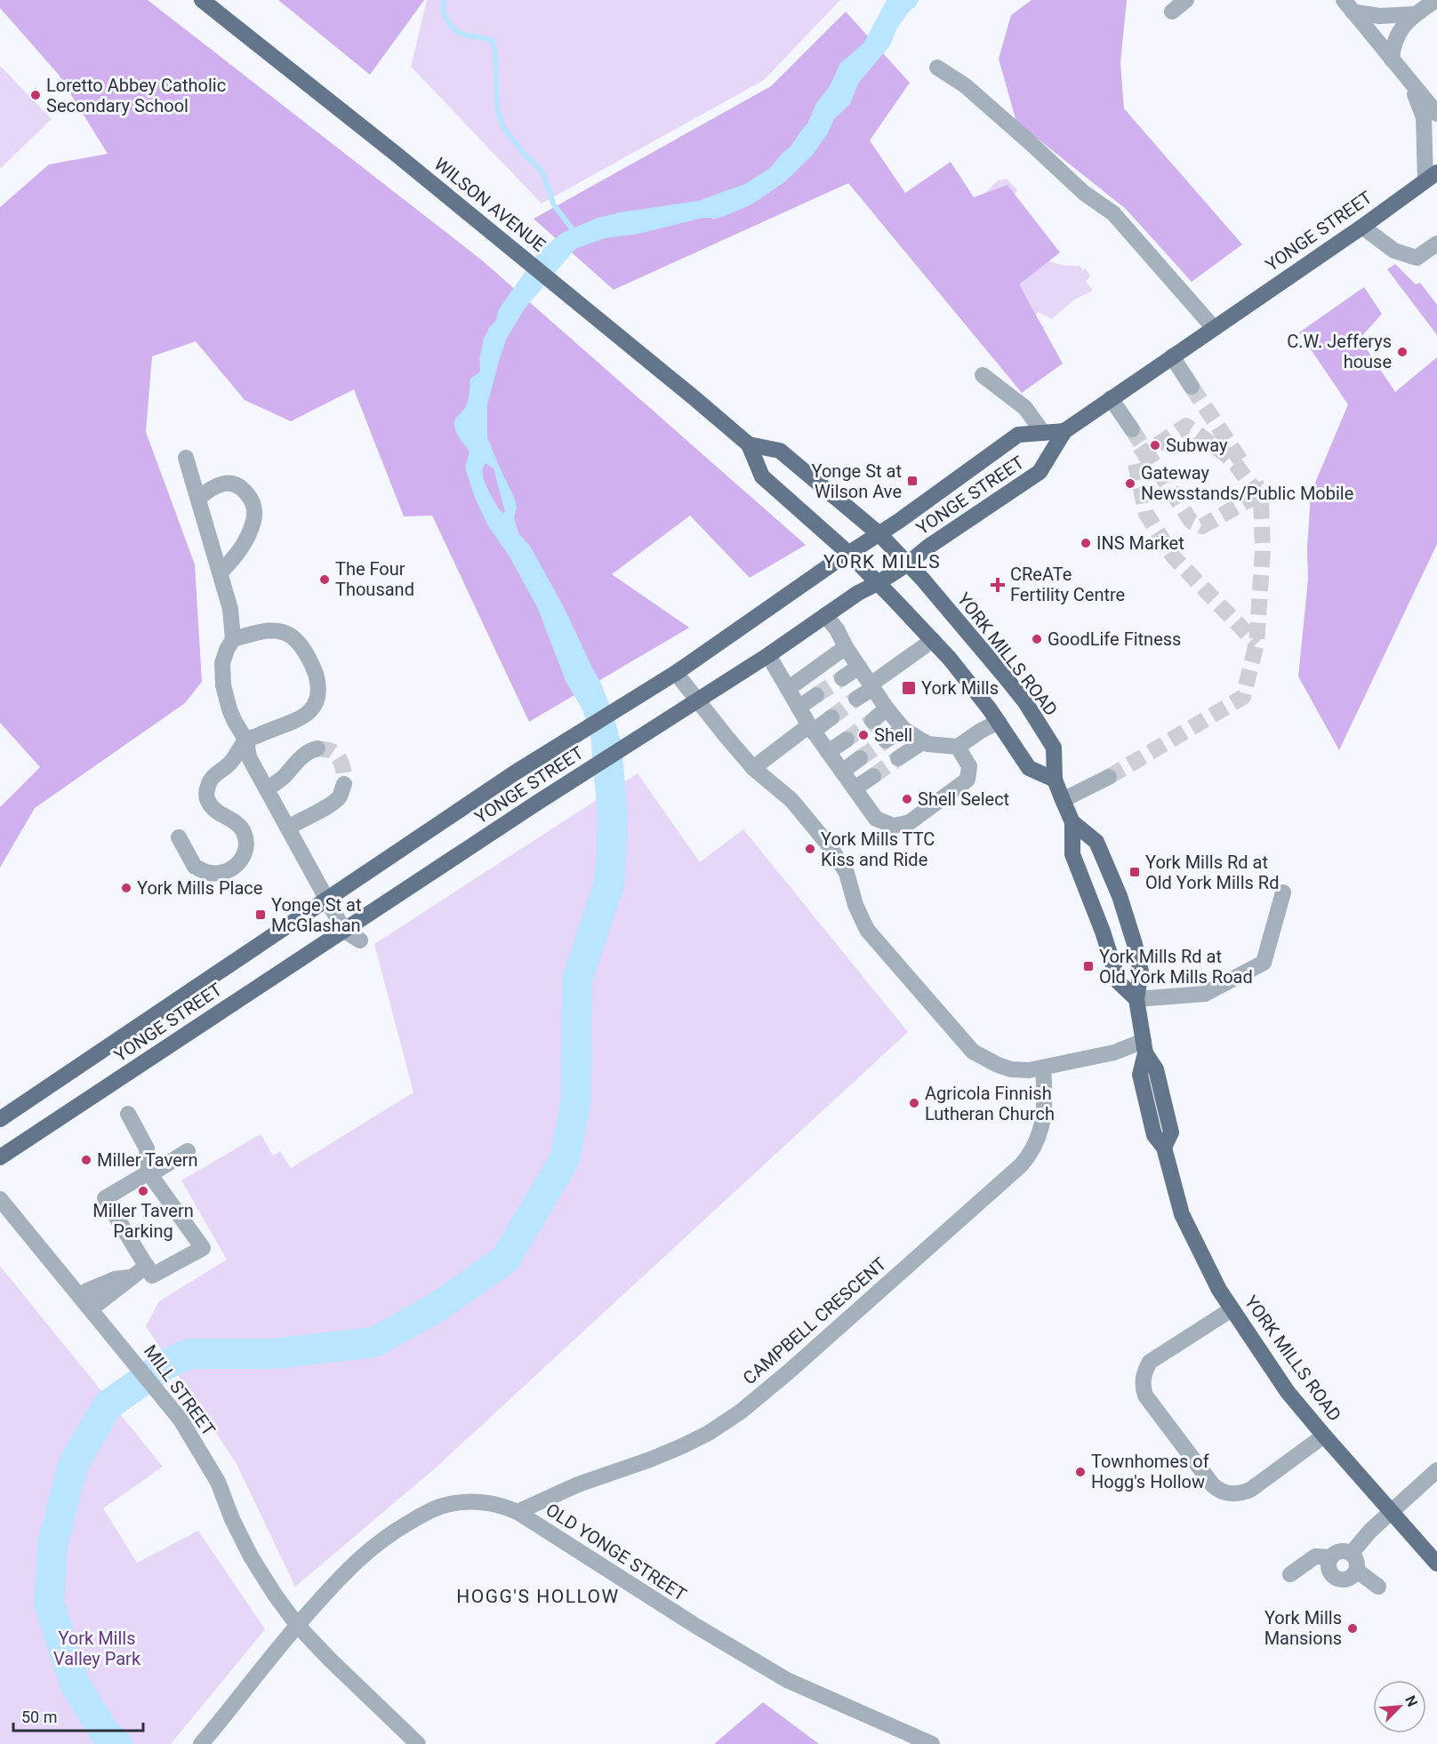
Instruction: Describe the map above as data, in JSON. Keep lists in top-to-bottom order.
{
  "streets": {
    "main road": ["WILSON AVENUE", "YONGE STREET", "YORK MILLS ROAD"],
    "street": ["CAMPBELL CRESCENT", "MILL STREET", "OLD YONGE STREET"]
  },
  "crossings": [
    ["WILSON AVENUE", "YONGE STREET"],
    ["WILSON AVENUE", "YORK MILLS ROAD"],
    ["YONGE STREET", "YORK MILLS ROAD"],
    ["CAMPBELL CRESCENT", "OLD YONGE STREET"],
    ["MILL STREET", "OLD YONGE STREET"]
  ],
  "districts": ["YORK MILLS", "HOGG'S HOLLOW"],
  "parks": ["York Mills Valley Park"],
  "places": {
    "other": [
      "Loretto Abbey Catholic Secondary School",
      "C.W. Jefferys house",
      "Subway",
      "Gateway Newsstands/Public Mobile",
      "INS Market",
      "The Four Thousand",
      "GoodLife Fitness",
      "Shell",
      "Shell Select",
      "York Mills TTC Kiss and Ride",
      "York Mills Place",
      "Agricola Finnish Lutheran Church",
      "Miller Tavern",
      "Miller Tavern Parking",
      "Townhomes of Hogg's Hollow",
      "York Mills Mansions"
    ],
    "transit": [
      "Yonge St at Wilson Ave",
      "York Mills",
      "York Mills Rd at Old York Mills Rd",
      "Yonge St at McGlashan",
      "York Mills Rd at Old York Mills Road"
    ],
    "health": ["CReATe Fertility Centre"]
  },
  "scale_bar": "50 m",
  "north": "top right"
}
